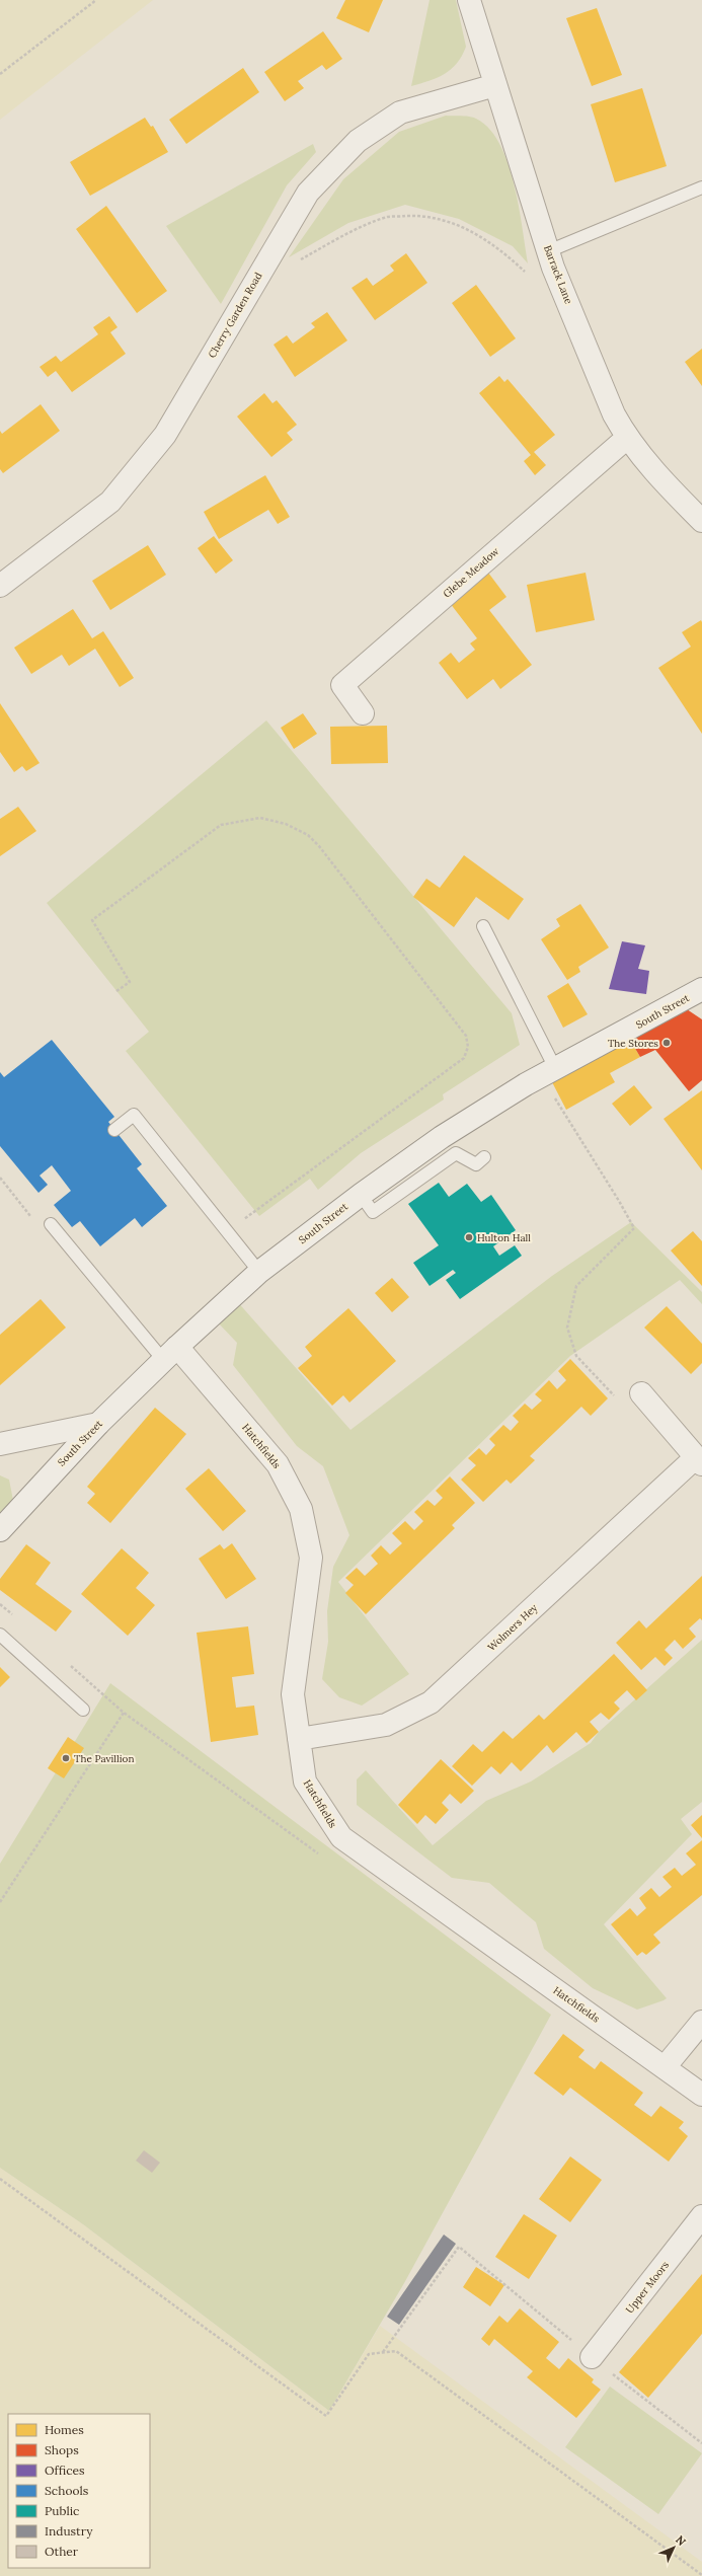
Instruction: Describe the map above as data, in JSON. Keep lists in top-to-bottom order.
{
  "streets": {
    "street": [
      "Barrack Lane",
      "Cherry Garden Road",
      "Glebe Meadow",
      "South Street",
      "Hatchfields",
      "Wolmers Hey",
      "Upper Moors"
    ]
  },
  "crossings": [
    ["Barrack Lane", "Cherry Garden Road"],
    ["Barrack Lane", "Glebe Meadow"],
    ["South Street", "Hatchfields"],
    ["Hatchfields", "Wolmers Hey"]
  ],
  "places": ["The Stores", "Hulton Hall", "The Pavillion"],
  "legend": [
    "Homes",
    "Shops",
    "Offices",
    "Schools",
    "Public",
    "Industry",
    "Other"
  ],
  "north": "top right"
}
